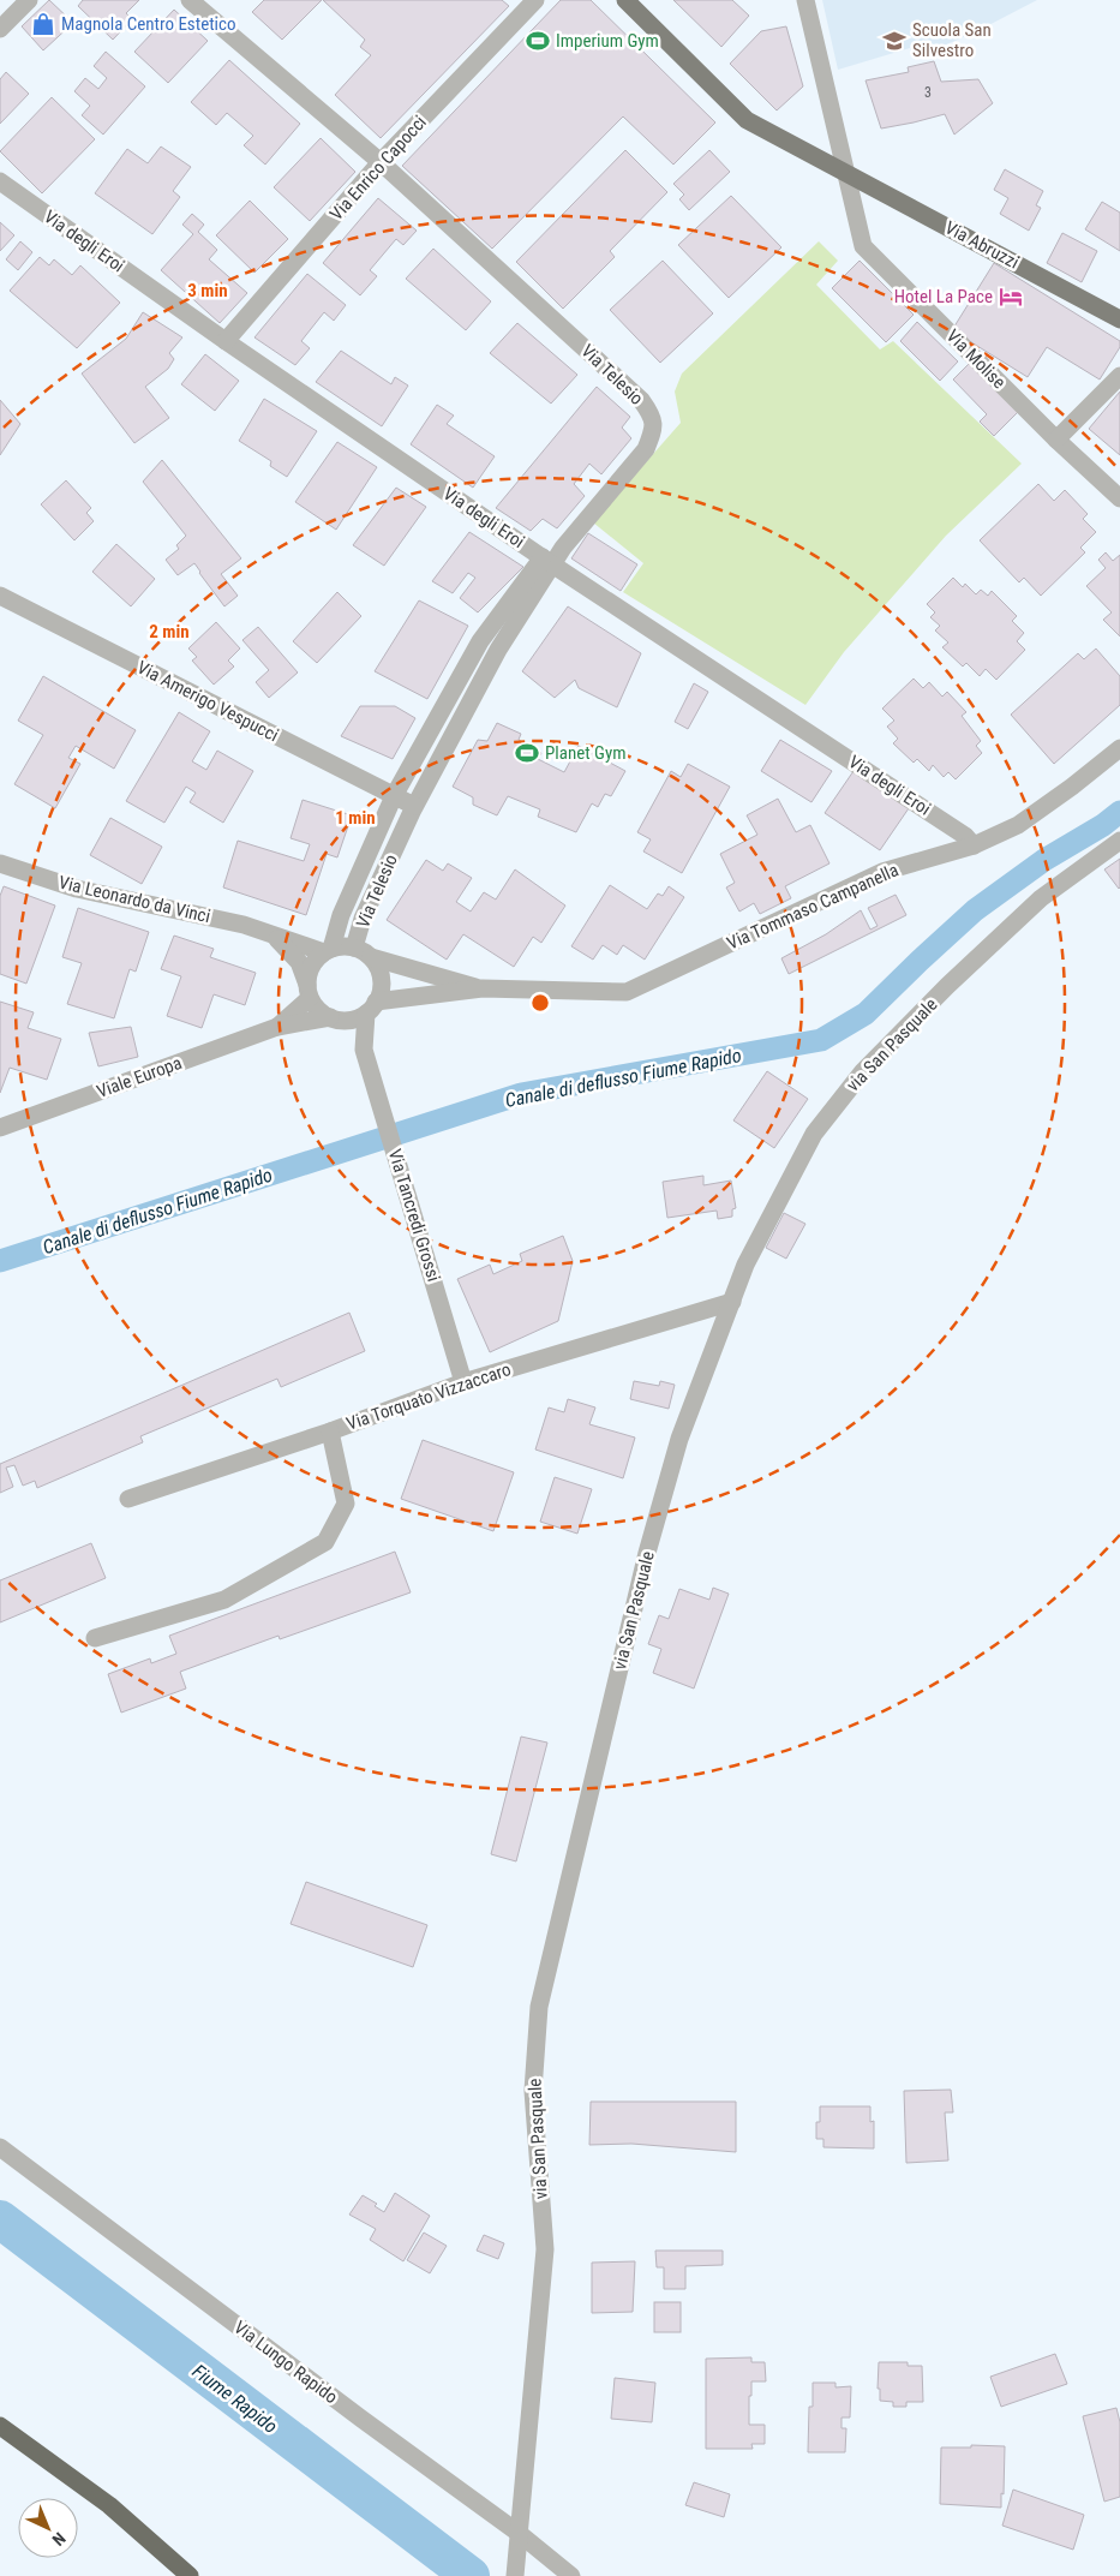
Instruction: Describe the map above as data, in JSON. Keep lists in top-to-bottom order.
{
  "streets": {
    "main road": ["Via Abruzzi"],
    "street": [
      "Via Enrico Capocci",
      "Via degli Eroi",
      "Via Molise",
      "Via Telesio",
      "Via Amerigo Vespucci",
      "Via Leonardo da Vinci",
      "Via Tommaso Campanella",
      "via San Pasquale",
      "Viale Europa",
      "Via Tancredi Grossi",
      "Via Torquato Vizzaccaro",
      "Via Lungo Rapido"
    ]
  },
  "crossings": [
    ["Via Enrico Capocci", "Via degli Eroi"],
    ["Via Enrico Capocci", "Via Telesio"],
    ["Via degli Eroi", "Via Telesio"],
    ["Via degli Eroi", "Via Tommaso Campanella"],
    ["Via Abruzzi", "Via Molise"],
    ["Via Telesio", "Via Amerigo Vespucci"],
    ["Via Telesio", "Via Leonardo da Vinci"],
    ["Via Telesio", "Via Tommaso Campanella"],
    ["Via Telesio", "Viale Europa"],
    ["Via Telesio", "Via Tancredi Grossi"],
    ["Via Leonardo da Vinci", "Via Tommaso Campanella"],
    ["Via Leonardo da Vinci", "Viale Europa"],
    ["Via Leonardo da Vinci", "Via Tancredi Grossi"],
    ["Via Tommaso Campanella", "Viale Europa"],
    ["Via Tommaso Campanella", "Via Tancredi Grossi"],
    ["via San Pasquale", "Via Torquato Vizzaccaro"],
    ["via San Pasquale", "Via Lungo Rapido"],
    ["Viale Europa", "Via Tancredi Grossi"],
    ["Via Tancredi Grossi", "Via Torquato Vizzaccaro"]
  ],
  "water": ["Canale di deflusso Fiume Rapido", "Fiume Rapido"],
  "places": {
    "shop": ["Magnola Centro Estetico"],
    "sports": ["Imperium Gym", "Planet Gym"],
    "school or university": ["Scuola San Silvestro"],
    "hotel": ["Hotel La Pace"]
  },
  "house_numbers": ["3"],
  "north": "bottom right",
  "rings": ["3 min", "2 min", "1 min"]
}
